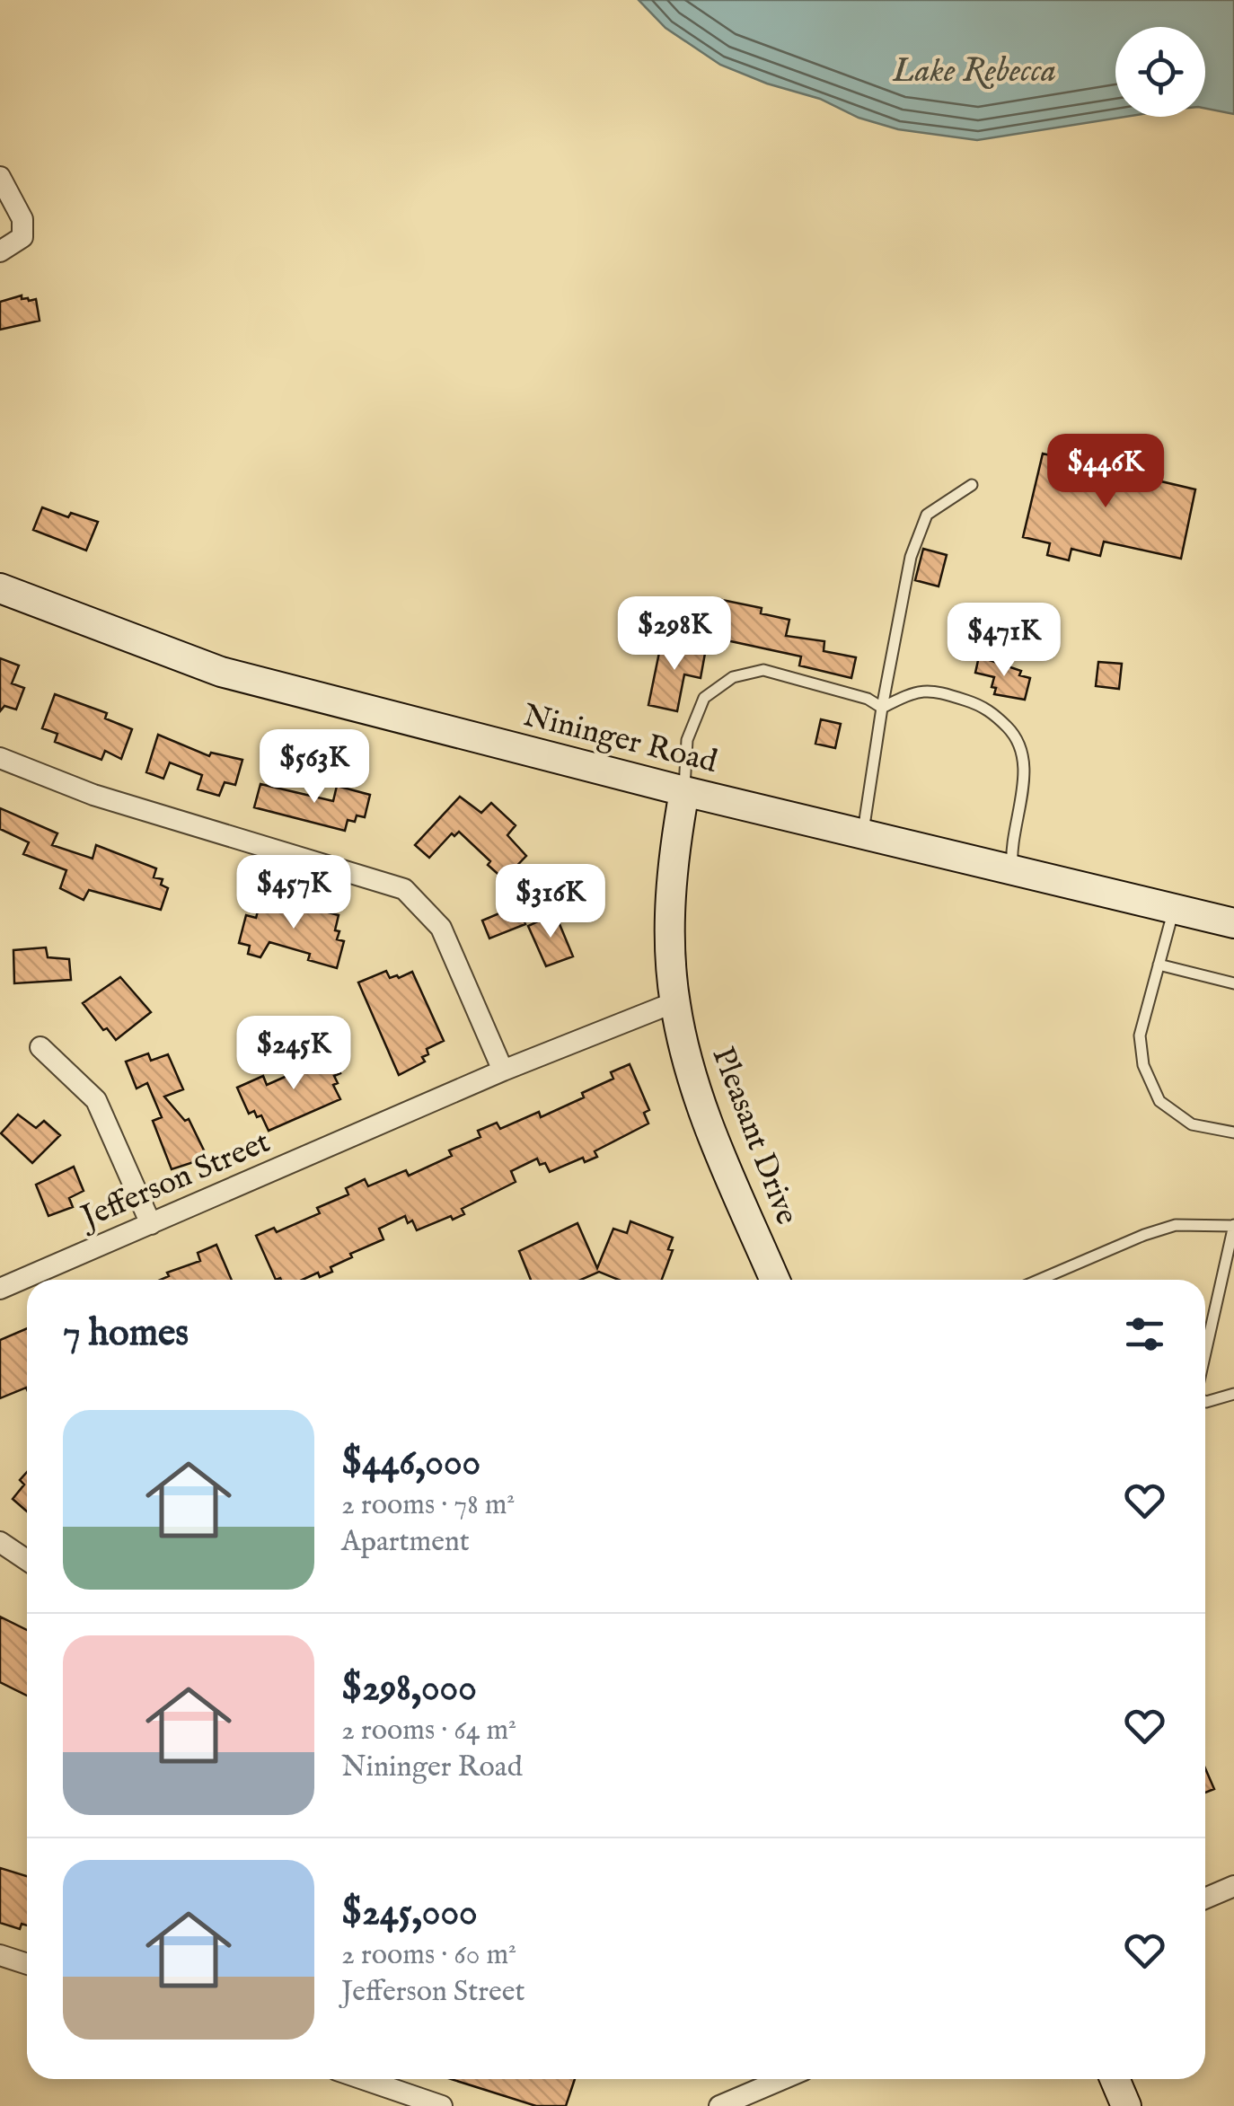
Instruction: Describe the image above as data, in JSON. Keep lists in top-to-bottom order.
{
  "streets": {
    "street": ["Nininger Road", "Pleasant Drive", "Jefferson Street"]
  },
  "crossings": [
    ["Nininger Road", "Pleasant Drive"],
    ["Pleasant Drive", "Jefferson Street"]
  ],
  "water": ["Lake Rebecca"],
  "page": {
    "price": [
      "$446K",
      "$298K",
      "$471K",
      "$563K",
      "$457K",
      "$316K",
      "$245K"
    ],
    "heading": "7 homes",
    "list": [
      {
        "name": "$446,000",
        "note": "2 rooms · 78 m² · Apartment"
      },
      {
        "name": "$298,000",
        "note": "2 rooms · 64 m² · Nininger Road"
      },
      {
        "name": "$245,000",
        "note": "2 rooms · 60 m² · Jefferson Street"
      }
    ]
  }
}
